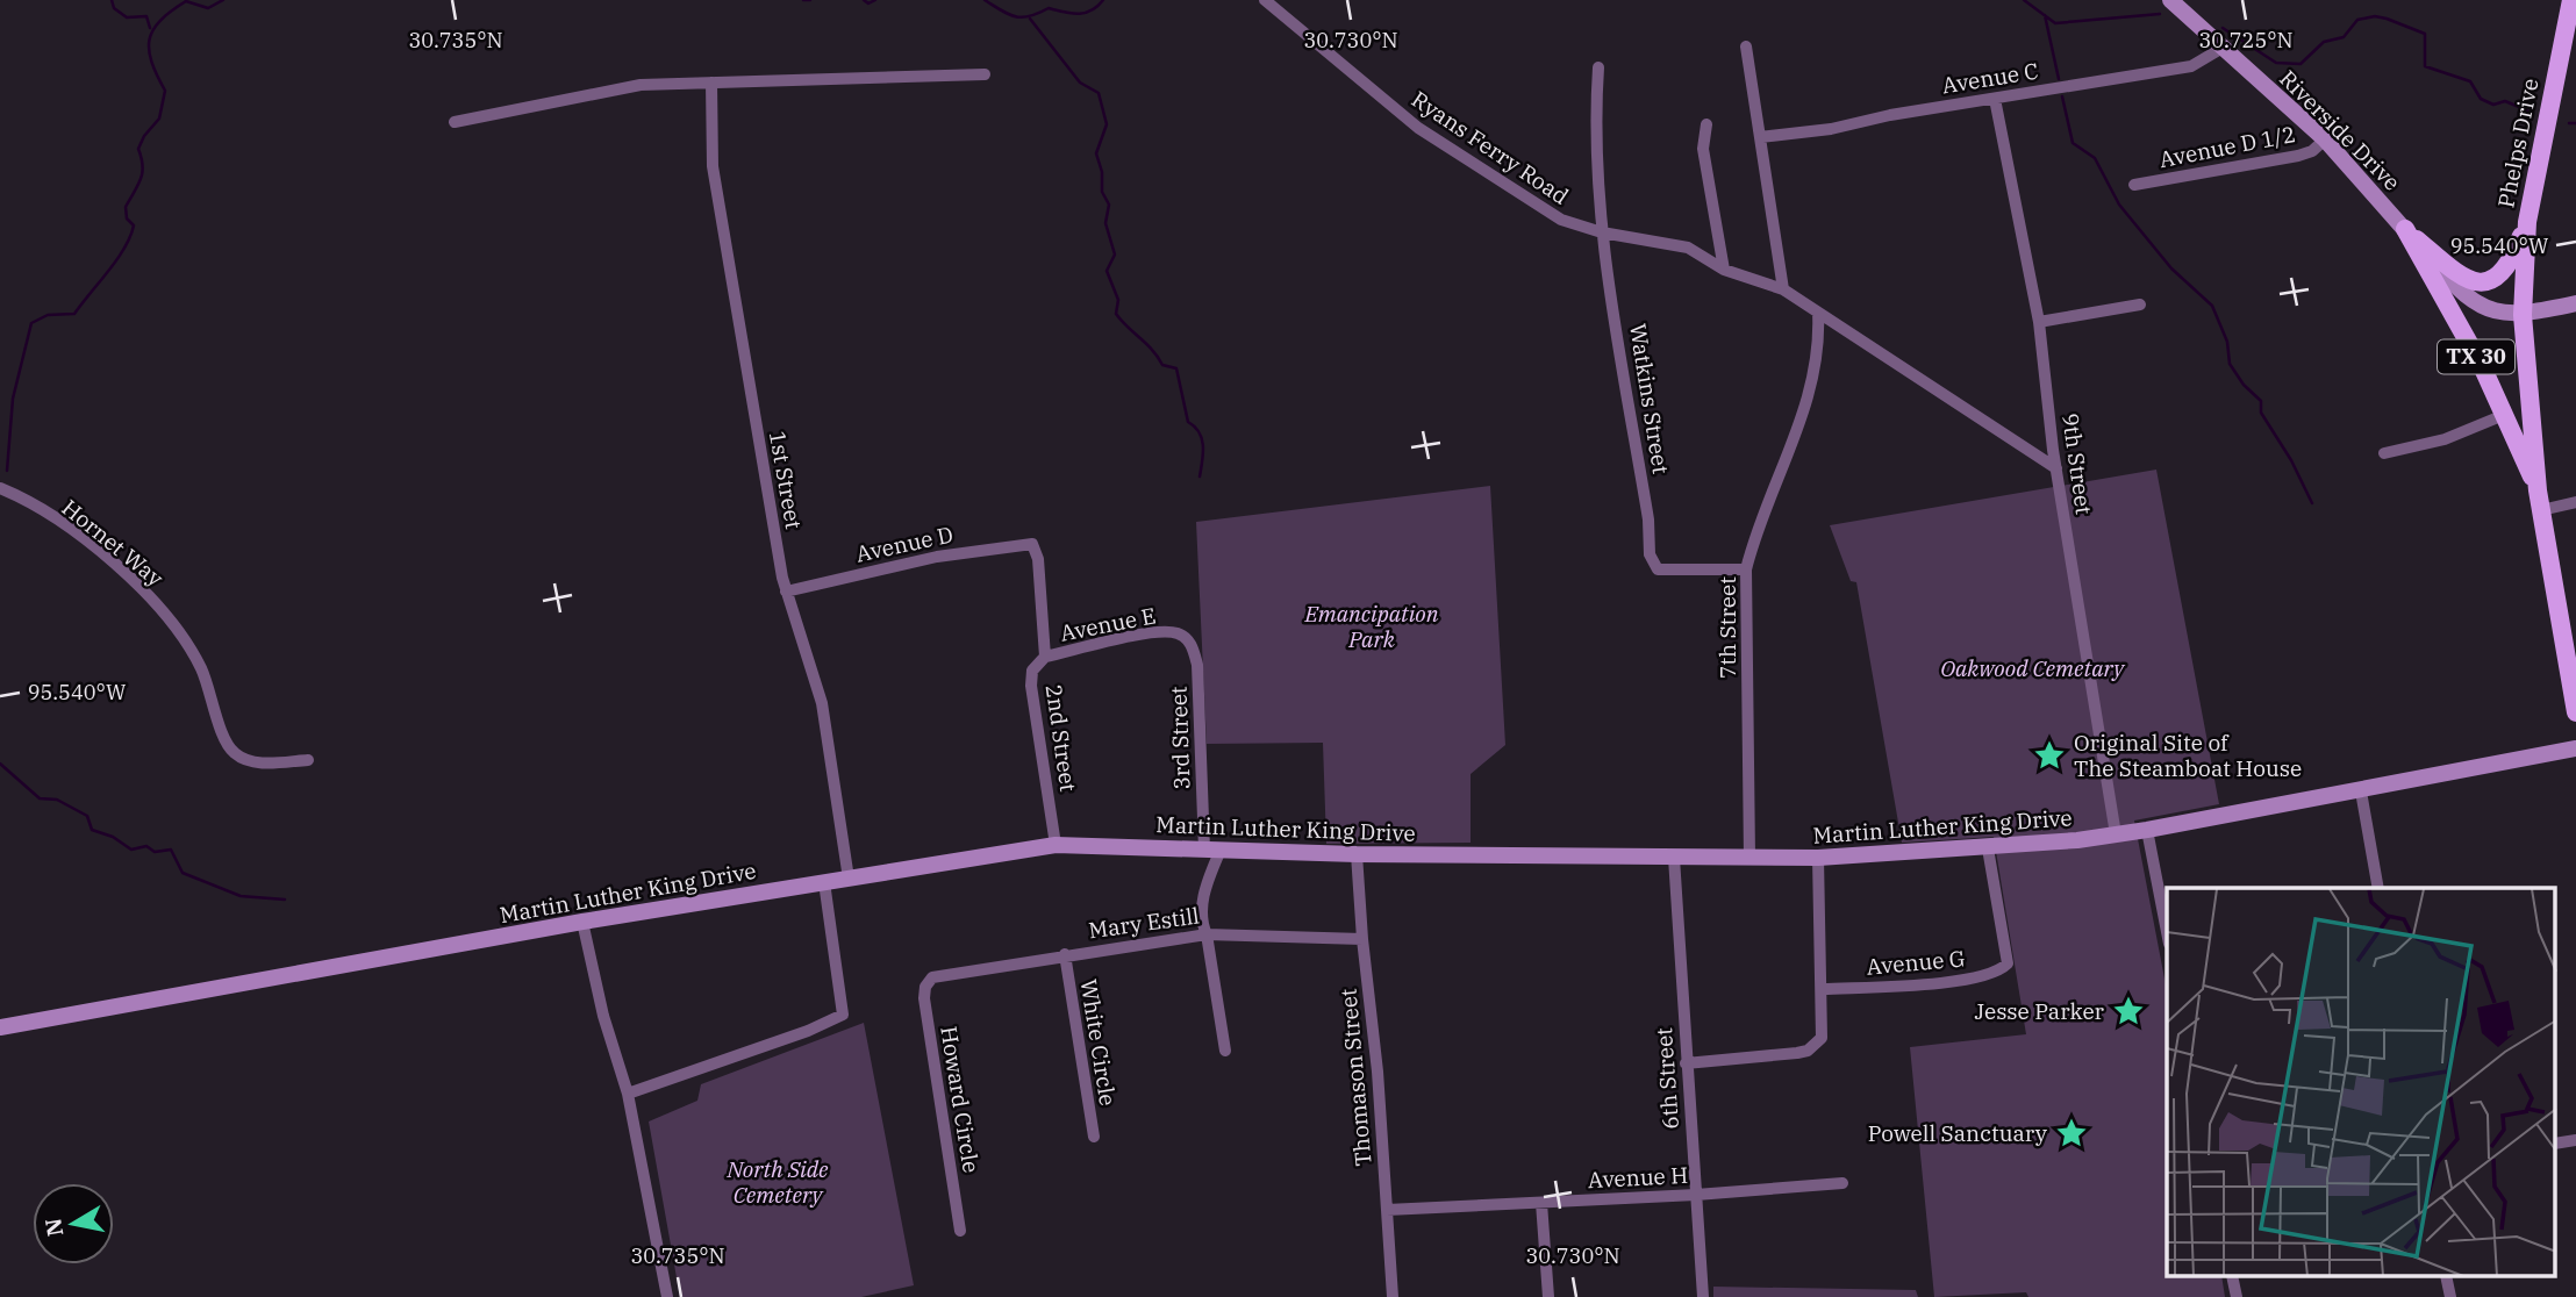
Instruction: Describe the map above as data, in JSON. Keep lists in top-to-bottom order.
{
  "streets": {
    "main road": ["Phelps Drive", "TX 30"],
    "street": [
      "Avenue C",
      "Riverside Drive",
      "Avenue D 1/2",
      "Ryans Ferry Road",
      "Watkins Street",
      "9th Street",
      "1st Street",
      "Hornet Way",
      "Avenue D",
      "Avenue E",
      "7th Street",
      "2nd Street",
      "3rd Street",
      "Martin Luther King Drive",
      "Mary Estill",
      "Avenue G",
      "White Circle",
      "Thomason Street",
      "6th Street",
      "Howard Circle",
      "Avenue H"
    ]
  },
  "crossings": [
    ["Avenue C", "Riverside Drive"],
    ["Avenue C", "9th Street"],
    ["Riverside Drive", "Avenue D 1/2"],
    ["Riverside Drive", "TX 30"],
    ["Phelps Drive", "TX 30"],
    ["Ryans Ferry Road", "Watkins Street"],
    ["Ryans Ferry Road", "9th Street"],
    ["Ryans Ferry Road", "7th Street"],
    ["Watkins Street", "7th Street"],
    ["9th Street", "Martin Luther King Drive"],
    ["1st Street", "Avenue D"],
    ["1st Street", "Martin Luther King Drive"],
    ["Avenue D", "2nd Street"],
    ["Avenue E", "2nd Street"],
    ["Avenue E", "3rd Street"],
    ["7th Street", "Martin Luther King Drive"],
    ["2nd Street", "Martin Luther King Drive"],
    ["3rd Street", "Martin Luther King Drive"],
    ["Martin Luther King Drive", "Avenue G"],
    ["Martin Luther King Drive", "Thomason Street"],
    ["Martin Luther King Drive", "6th Street"],
    ["Mary Estill", "White Circle"],
    ["Mary Estill", "Thomason Street"],
    ["Mary Estill", "Howard Circle"],
    ["Thomason Street", "Avenue H"],
    ["6th Street", "Avenue H"]
  ],
  "parks": ["Emancipation Park", "Oakwood Cemetary", "North Side Cemetery"],
  "places": {
    "place": ["Original Site of The Steamboat House", "Jesse Parker", "Powell Sanctuary"]
  },
  "north": "left",
  "coordinates": [
    "30.735°N",
    "30.730°N",
    "30.725°N",
    "95.540°W"
  ]
}
